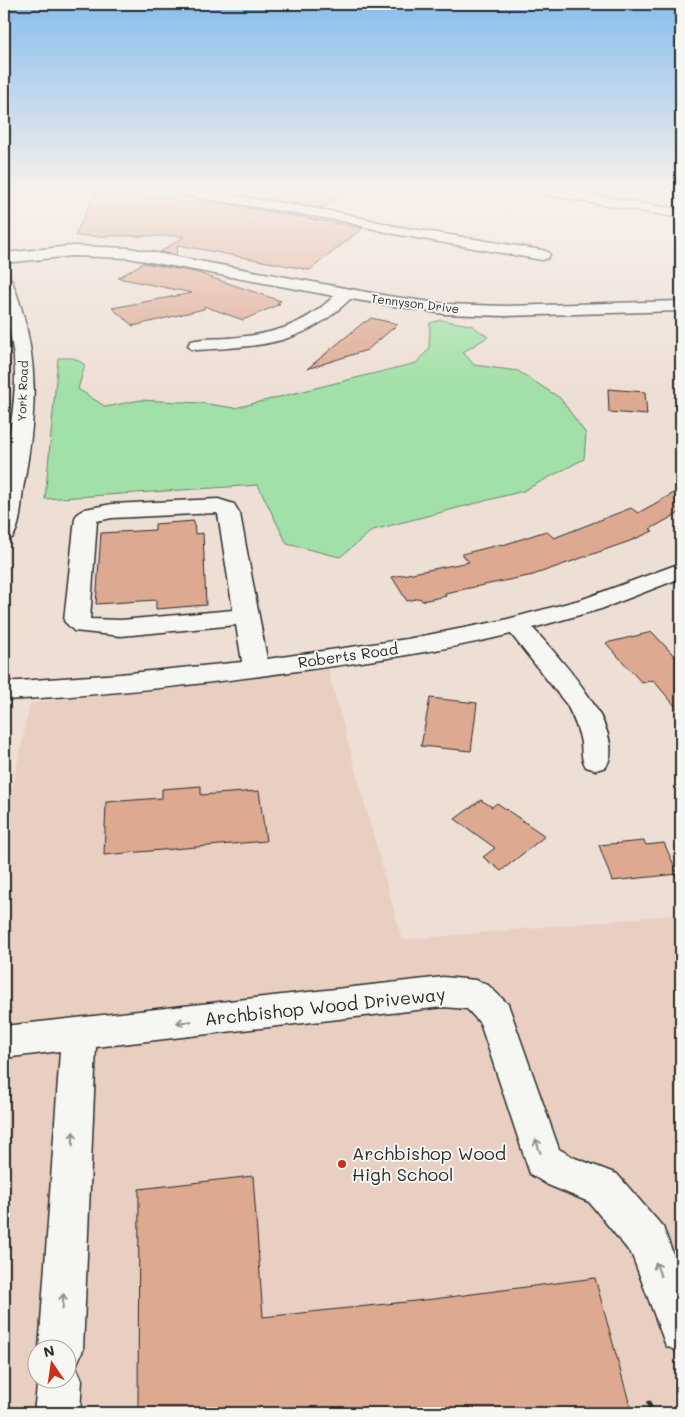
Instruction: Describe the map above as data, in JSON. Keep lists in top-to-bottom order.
{
  "streets": {
    "main road": [
      "Tennyson Drive",
      "York Road",
      "Roberts Road",
      "Archbishop Wood Driveway"
    ]
  },
  "one_way": ["Archbishop Wood Driveway"],
  "places": ["Archbishop Wood High School"],
  "north": "top"
}
